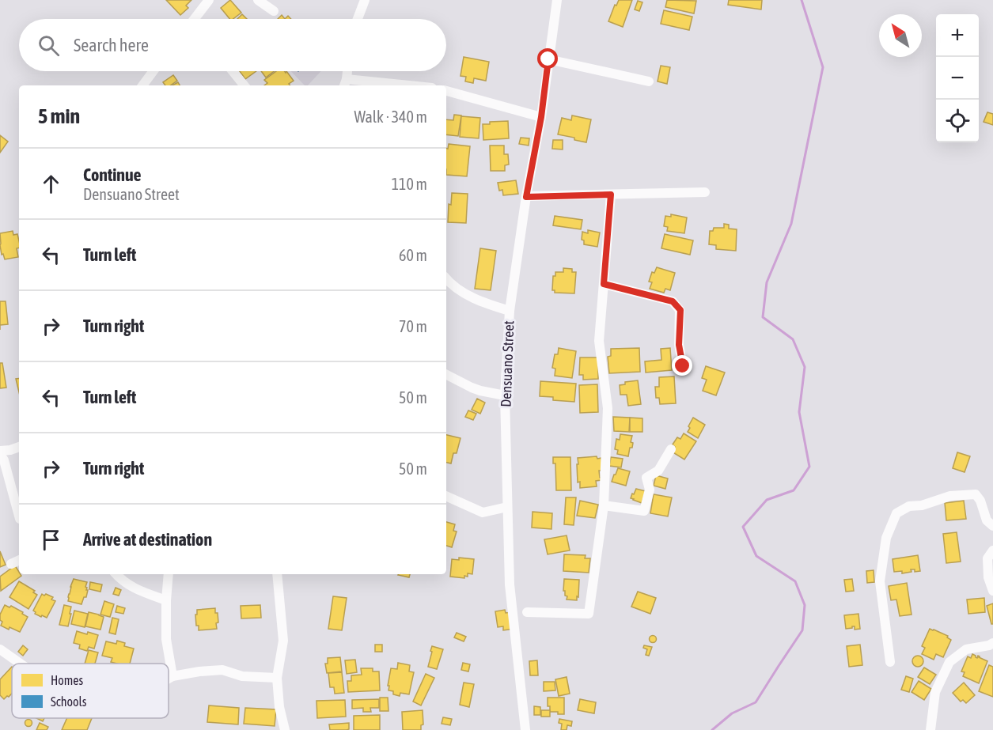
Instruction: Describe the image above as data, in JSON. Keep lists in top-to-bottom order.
{
  "streets": {
    "street": ["Densuano Street"]
  },
  "legend": ["Homes", "Schools"],
  "north": "top left",
  "page": {
    "map_buttons": ["+", "−"],
    "search": "Search here",
    "heading": ["5 min", "Walk · 340 m"],
    "list": [
      ["Continue", "Densuano Street", "110 m"],
      ["Turn left", "60 m"],
      ["Turn right", "70 m"],
      ["Turn left", "50 m"],
      ["Turn right", "50 m"],
      "Arrive at destination"
    ]
  }
}
